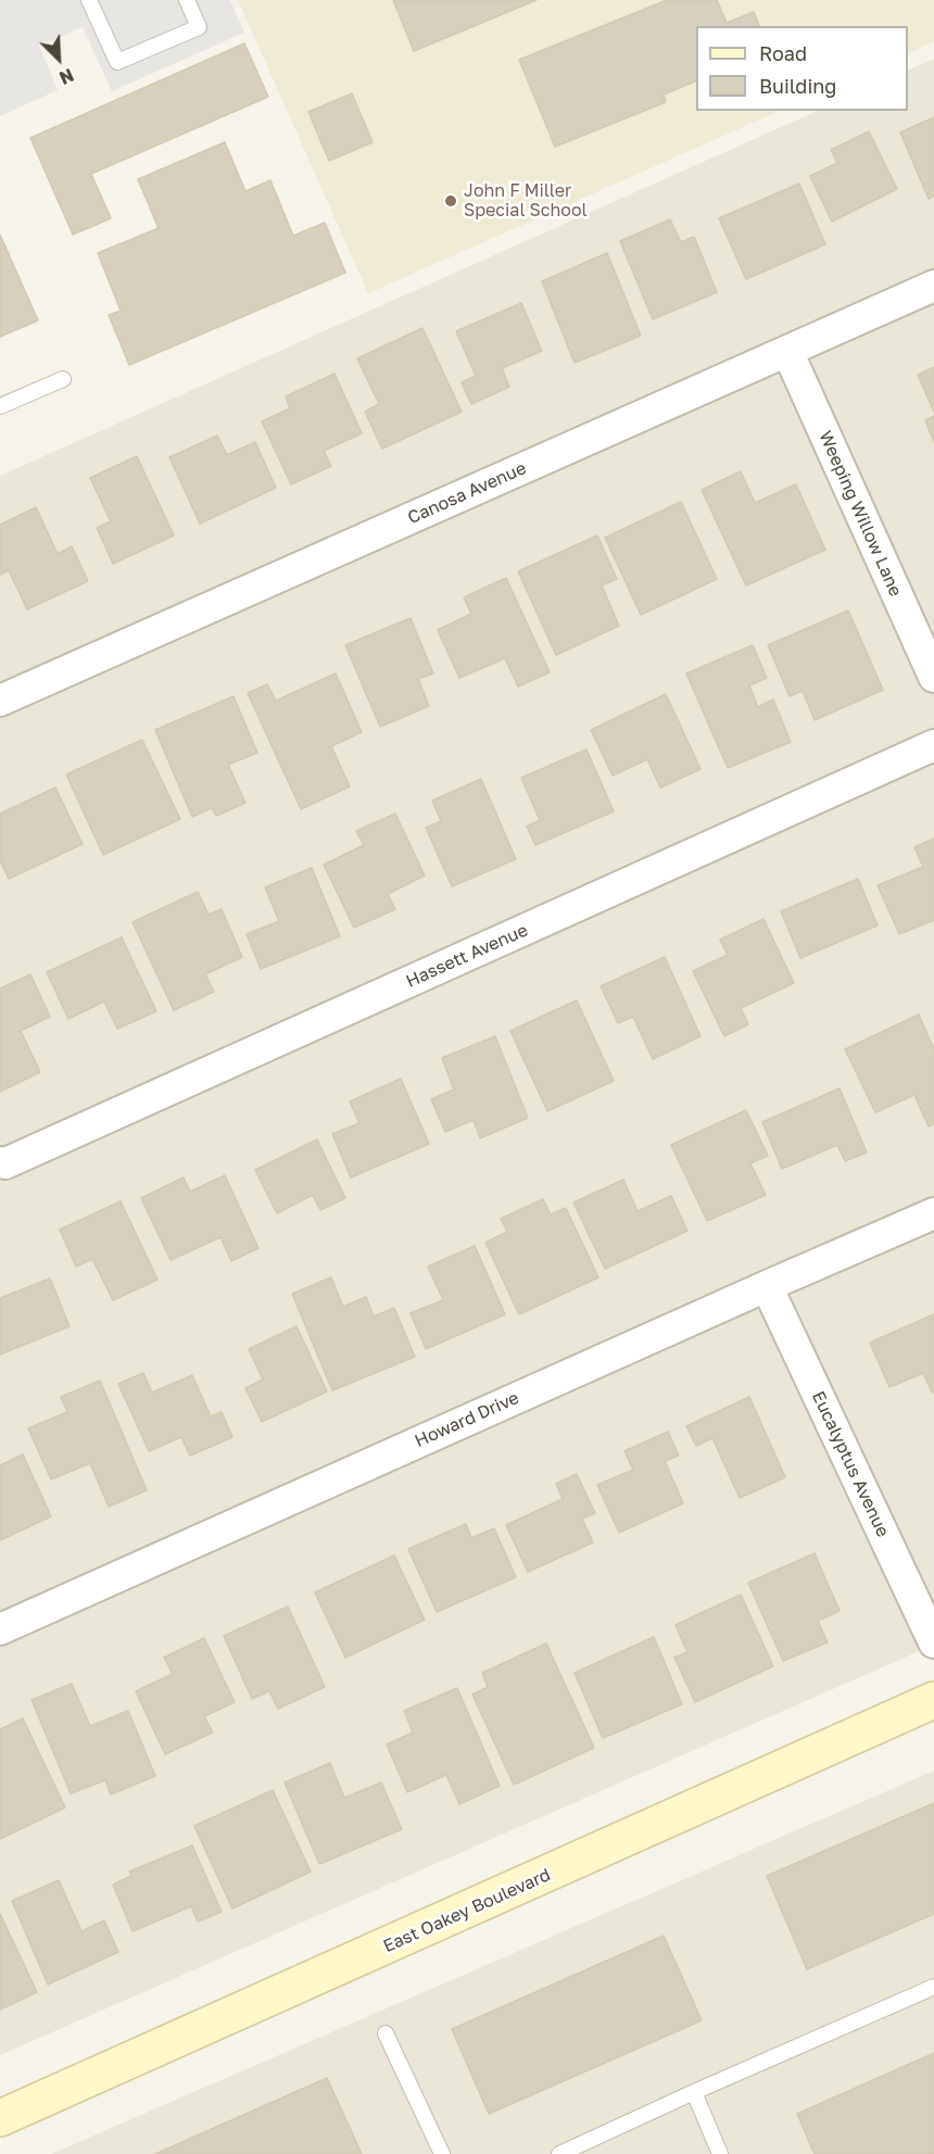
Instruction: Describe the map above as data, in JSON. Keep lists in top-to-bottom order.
{
  "streets": {
    "street": [
      "Canosa Avenue",
      "Weeping Willow Lane",
      "Hassett Avenue",
      "Howard Drive",
      "Eucalyptus Avenue",
      "East Oakey Boulevard"
    ]
  },
  "crossings": [
    ["Canosa Avenue", "Weeping Willow Lane"],
    ["Howard Drive", "Eucalyptus Avenue"]
  ],
  "places": ["John F Miller Special School"],
  "legend": ["Road", "Building"],
  "north": "bottom right"
}
